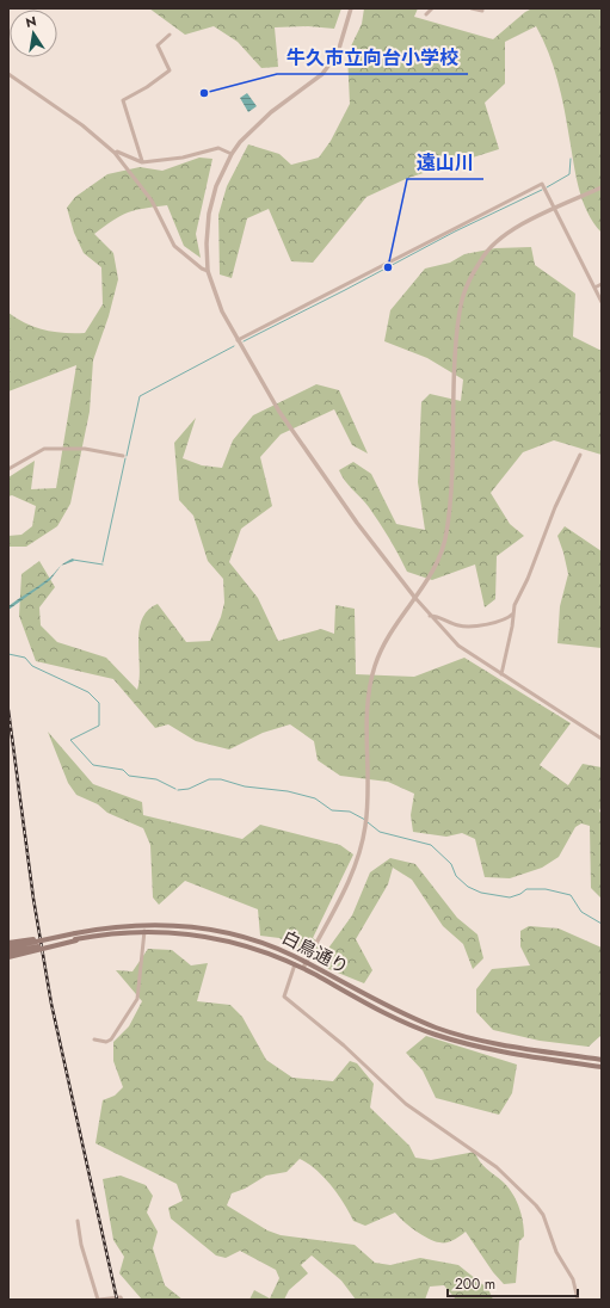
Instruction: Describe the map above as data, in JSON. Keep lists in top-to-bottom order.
{
  "streets": {
    "main road": ["白鳥通り"]
  },
  "places": ["牛久市立向台小学校", "遠山川"],
  "scale_bar": "200 m",
  "north": "top"
}
